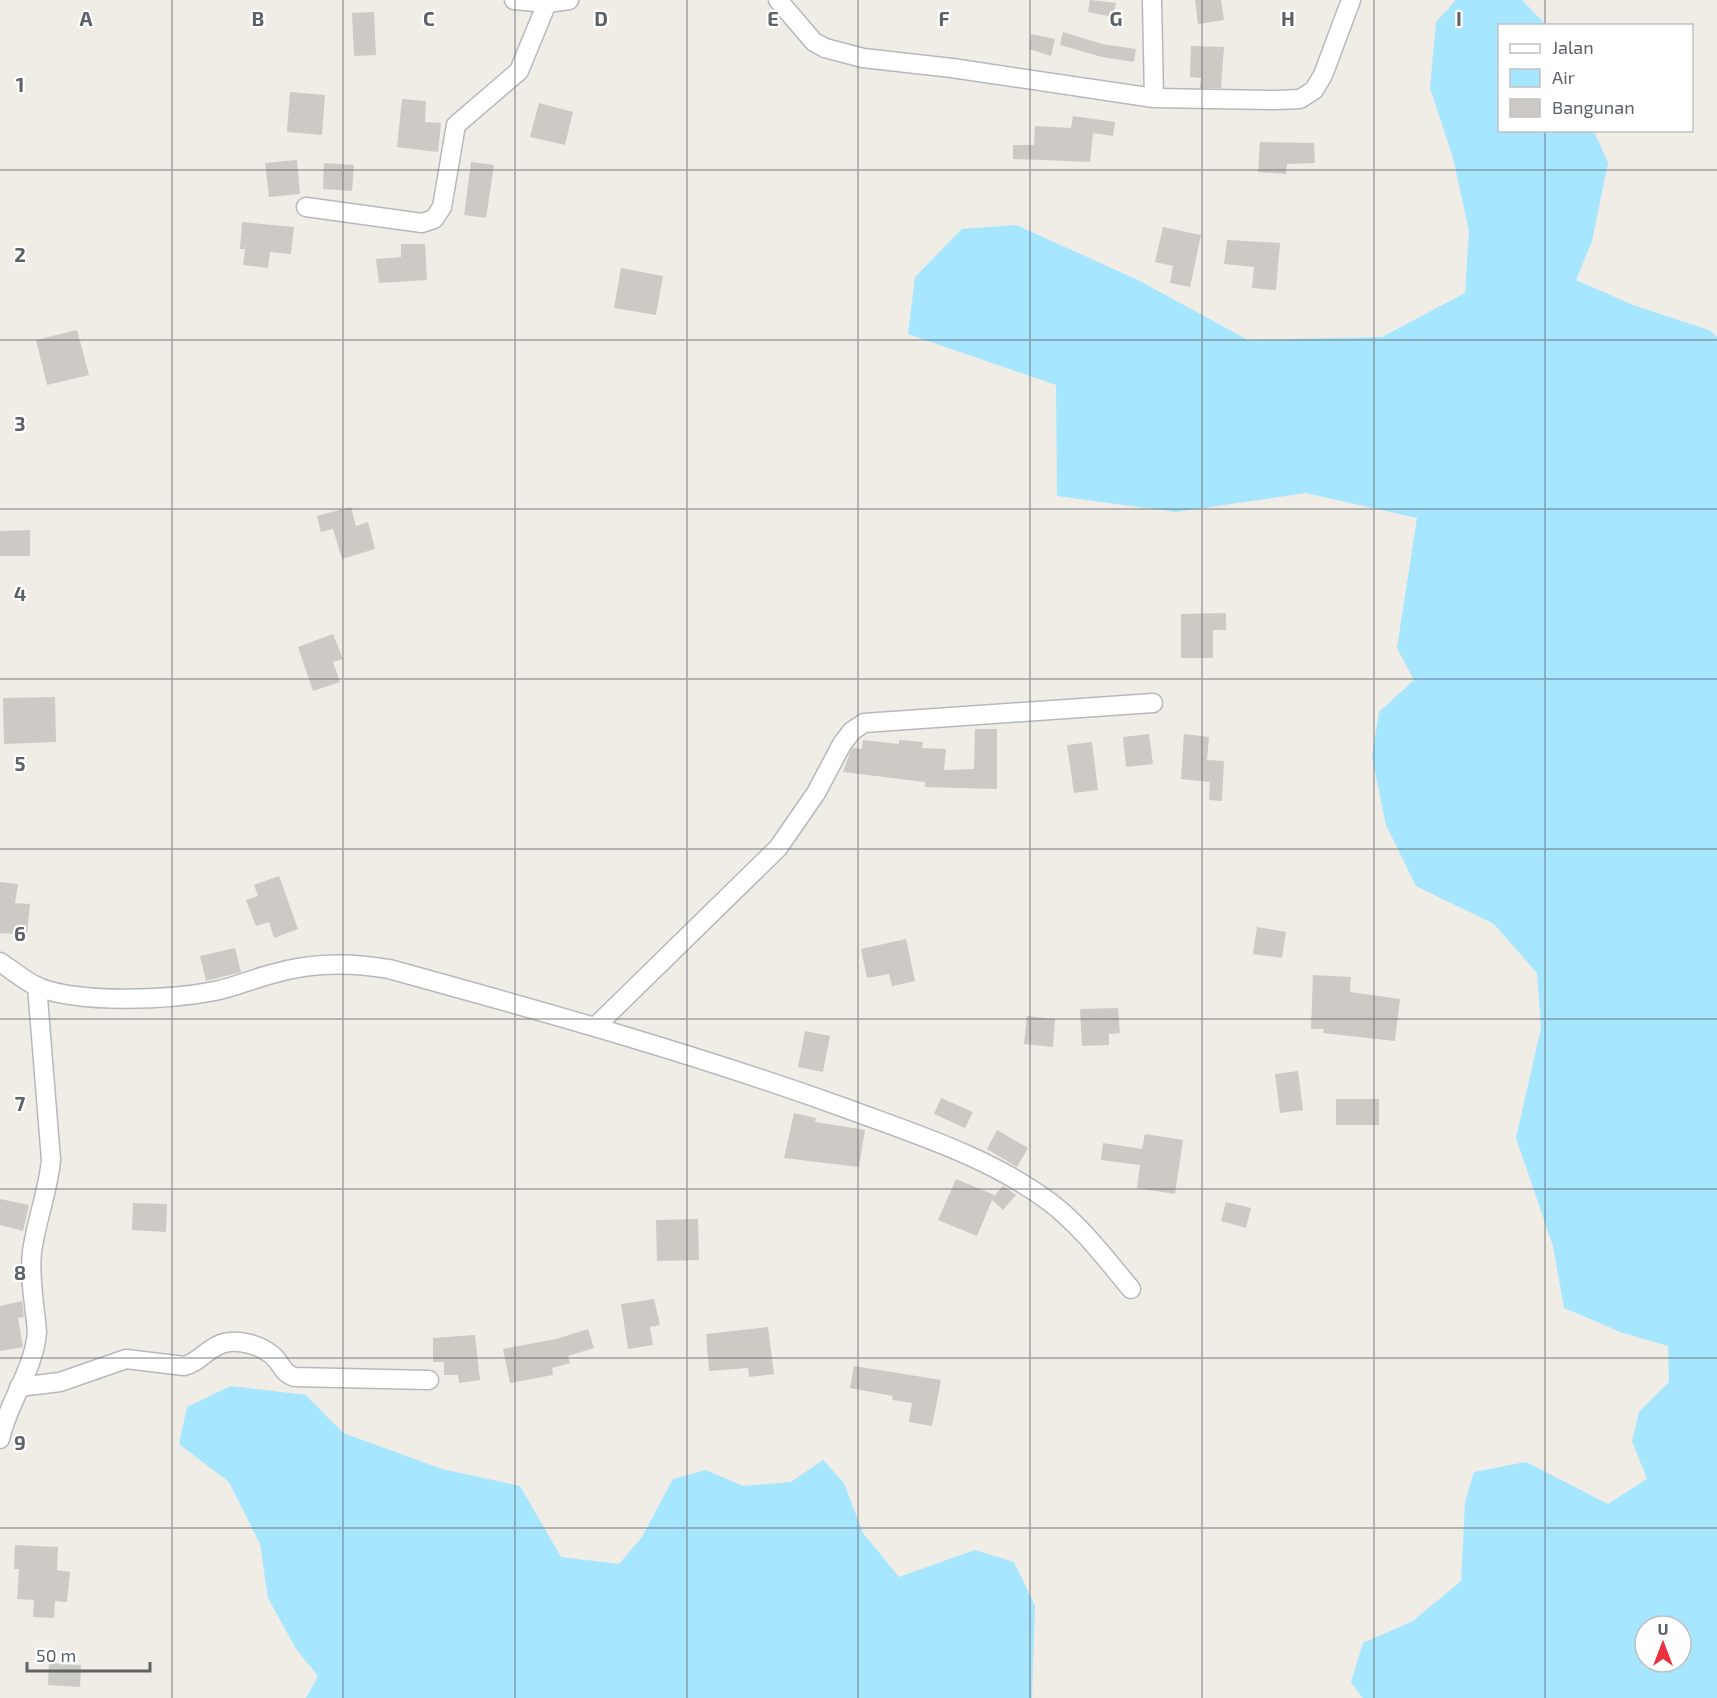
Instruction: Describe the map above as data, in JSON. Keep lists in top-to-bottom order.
{
  "legend": ["Jalan", "Air", "Bangunan"],
  "scale_bar": "50 m",
  "north": "top",
  "grid": {
    "columns": [
      "A",
      "B",
      "C",
      "D",
      "E",
      "F",
      "G",
      "H",
      "I"
    ],
    "rows": [
      "1",
      "2",
      "3",
      "4",
      "5",
      "6",
      "7",
      "8",
      "9"
    ]
  }
}
